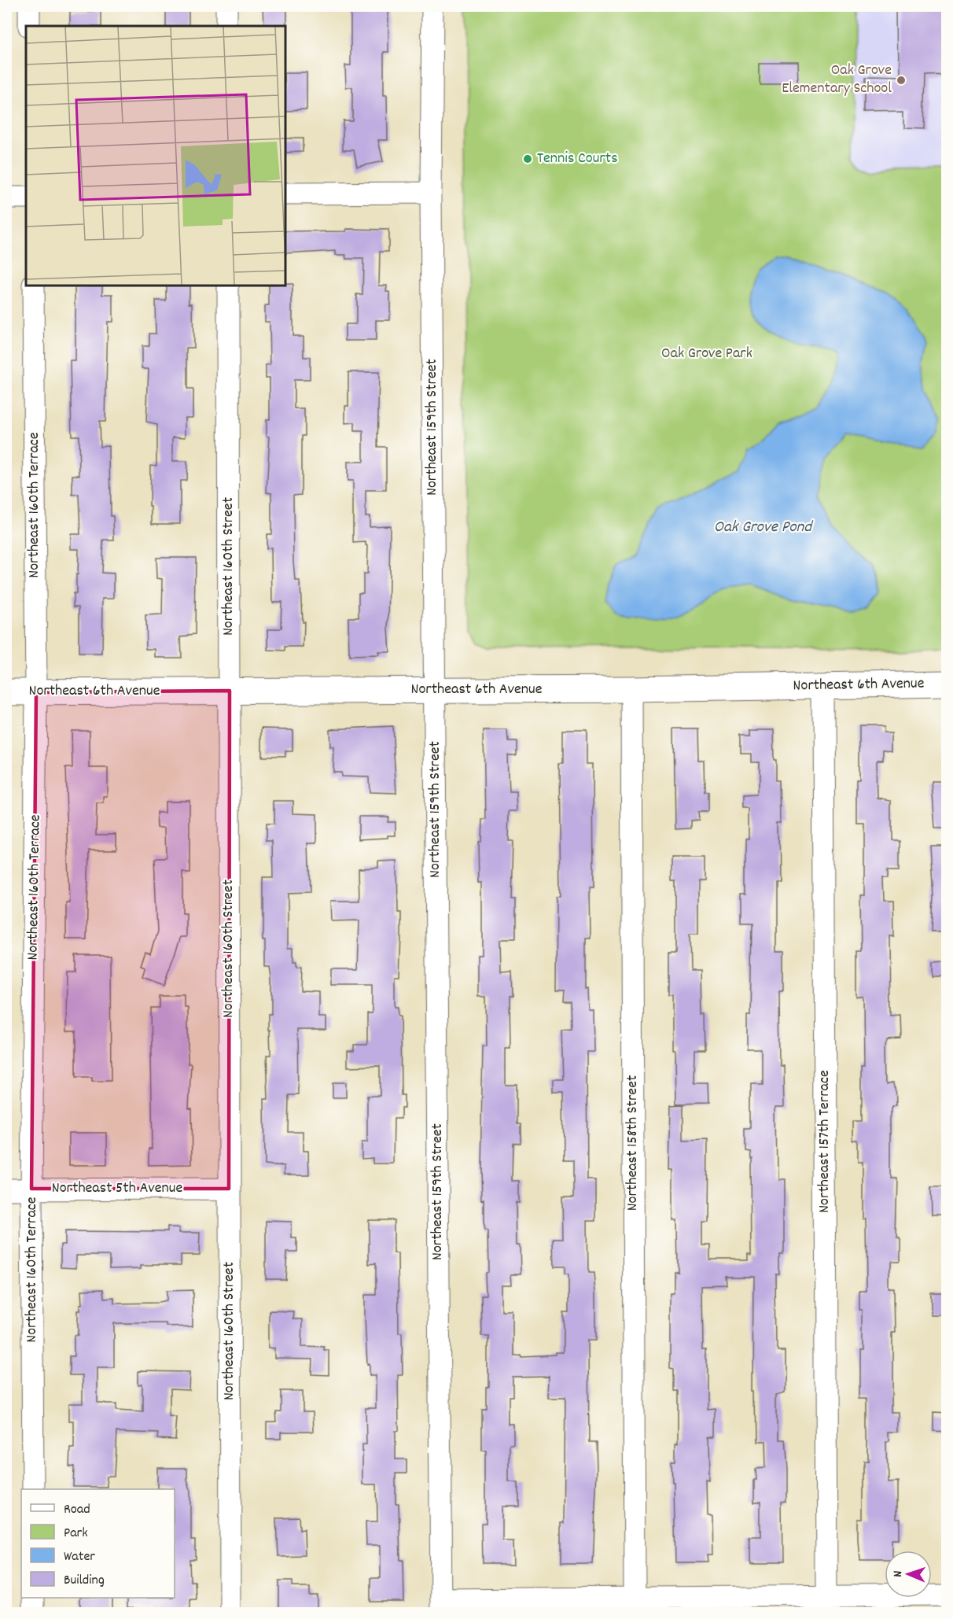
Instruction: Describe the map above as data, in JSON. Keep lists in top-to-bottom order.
{
  "streets": {
    "main road": ["Northeast 6th Avenue"],
    "street": [
      "Northeast 159th Street",
      "Northeast 160th Terrace",
      "Northeast 160th Street",
      "Northeast 157th Terrace",
      "Northeast 158th Street",
      "Northeast 5th Avenue"
    ]
  },
  "crossings": [
    ["Northeast 159th Street", "Northeast 6th Avenue"],
    ["Northeast 160th Terrace", "Northeast 6th Avenue"],
    ["Northeast 160th Terrace", "Northeast 5th Avenue"],
    ["Northeast 160th Street", "Northeast 6th Avenue"],
    ["Northeast 160th Street", "Northeast 5th Avenue"],
    ["Northeast 6th Avenue", "Northeast 157th Terrace"],
    ["Northeast 6th Avenue", "Northeast 158th Street"]
  ],
  "water": ["Oak Grove Pond"],
  "parks": ["Oak Grove Park"],
  "places": ["Oak Grove Elementary School", "Tennis Courts"],
  "legend": [
    "Road",
    "Park",
    "Water",
    "Building"
  ],
  "north": "left"
}
